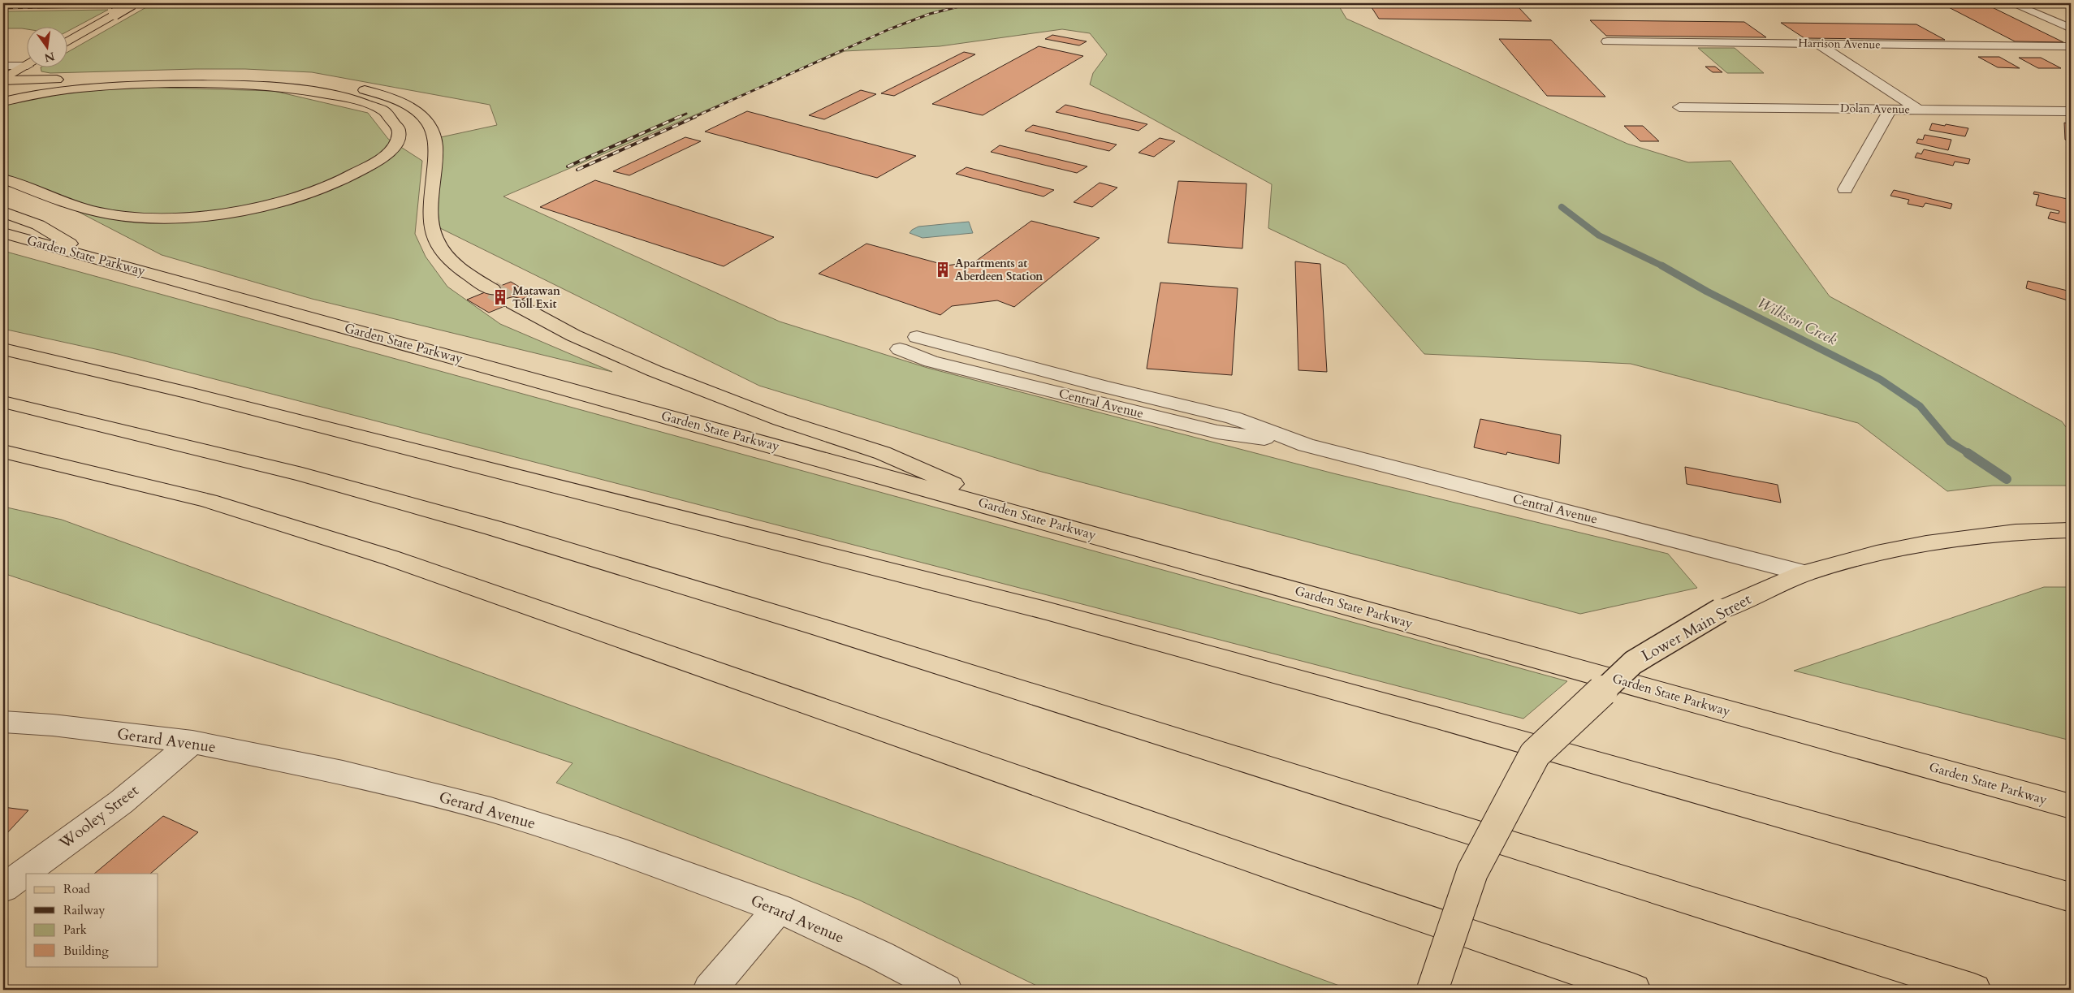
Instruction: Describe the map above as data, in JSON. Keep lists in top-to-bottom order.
{
  "streets": {
    "main road": ["Garden State Parkway", "Lower Main Street"],
    "street": [
      "Harrison Avenue",
      "Dolan Avenue",
      "Central Avenue",
      "Gerard Avenue",
      "Wooley Street"
    ]
  },
  "crossings": [
    ["Central Avenue", "Lower Main Street"],
    ["Gerard Avenue", "Wooley Street"]
  ],
  "water": ["Wilkson Creek"],
  "places": {
    "building": ["Apartments at Aberdeen Station", "Matawan Toll Exit"]
  },
  "legend": [
    "Road",
    "Railway",
    "Park",
    "Building"
  ],
  "north": "bottom"
}
